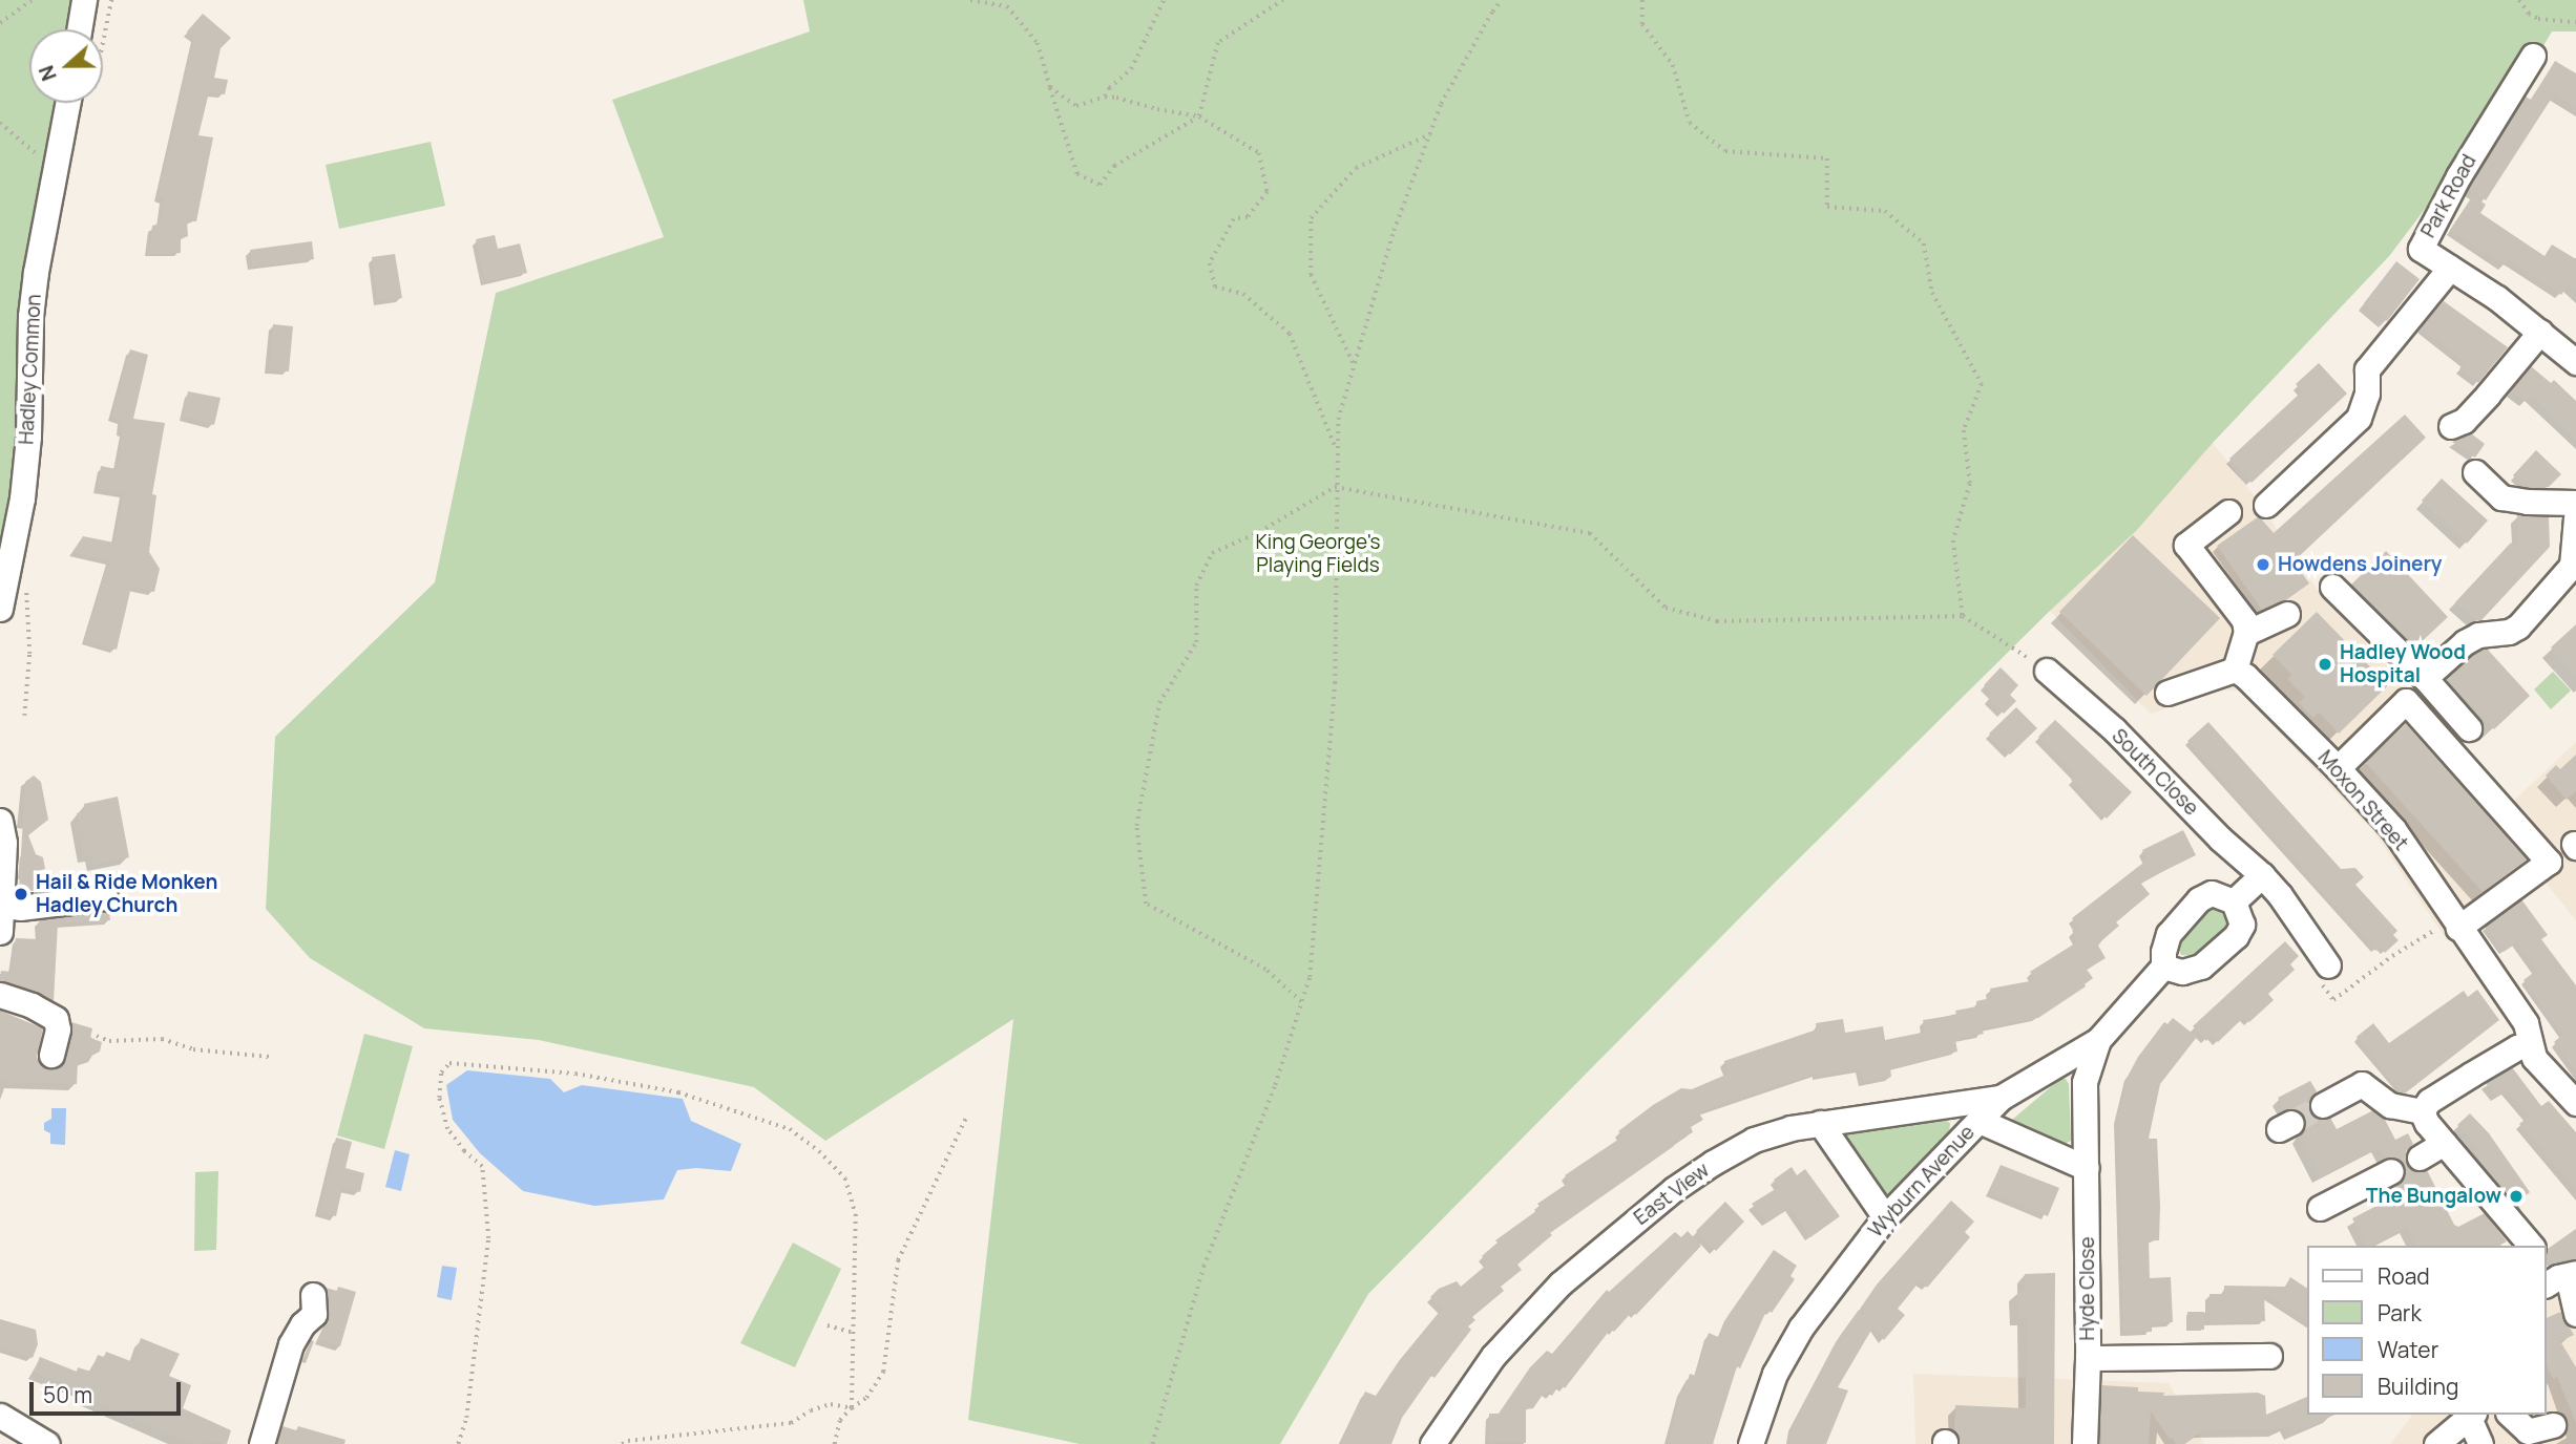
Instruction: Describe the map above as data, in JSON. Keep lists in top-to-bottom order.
{
  "streets": {
    "street": [
      "Park Road",
      "Hadley Common",
      "South Close",
      "Moxon Street",
      "Wyburn Avenue",
      "East View",
      "Hyde Close"
    ]
  },
  "crossings": [
    ["Wyburn Avenue", "East View"],
    ["Wyburn Avenue", "Hyde Close"]
  ],
  "parks": ["King George's Playing Fields"],
  "places": [
    "Howdens Joinery",
    "Hadley Wood Hospital",
    "Hail & Ride Monken Hadley Church",
    "The Bungalow"
  ],
  "legend": [
    "Road",
    "Park",
    "Water",
    "Building"
  ],
  "scale_bar": "50 m",
  "north": "left"
}
